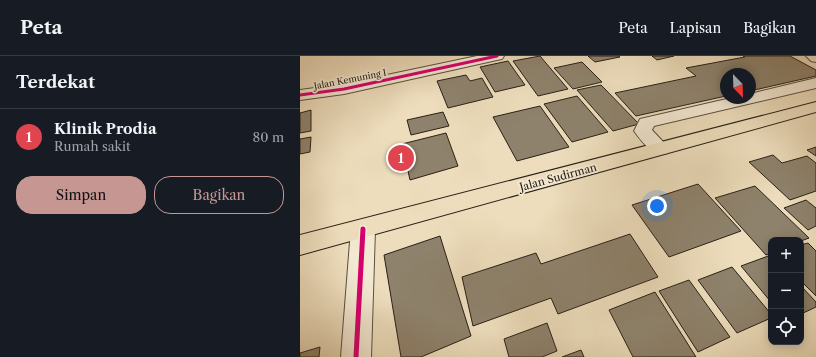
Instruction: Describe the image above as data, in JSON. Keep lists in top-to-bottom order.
{
  "streets": {
    "main road": ["Jalan Sudirman"],
    "street": ["Jalan Kemuning I"]
  },
  "north": "bottom right",
  "page": {
    "header": "Peta",
    "nav": ["Peta", "Lapisan", "Bagikan"],
    "heading": "Terdekat",
    "list": [
      {
        "mark": "1",
        "name": "Klinik Prodia",
        "note": "Rumah sakit",
        "value": "80 m"
      }
    ],
    "pins": "1",
    "buttons": ["Simpan", "Bagikan"],
    "map_buttons": ["+", "−"]
  }
}
